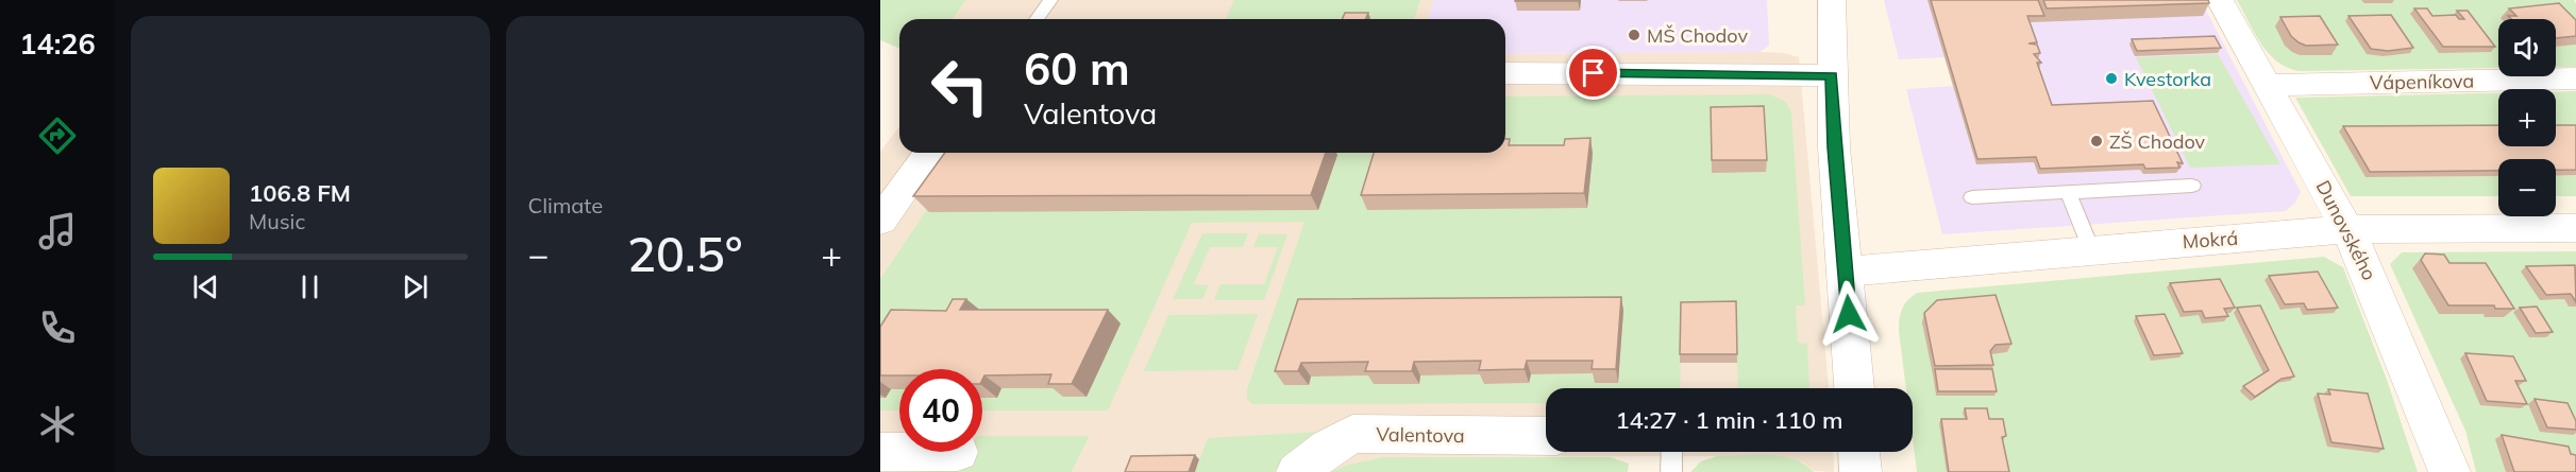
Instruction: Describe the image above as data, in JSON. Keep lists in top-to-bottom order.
{
  "streets": {
    "street": [
      "Vápeníkova",
      "Dunovského",
      "Mokrá",
      "Valentova"
    ]
  },
  "crossings": [
    ["Vápeníkova", "Dunovského"],
    ["Dunovského", "Mokrá"]
  ],
  "places": ["MŠ Chodov", "Kvestorka", "ZŠ Chodov"],
  "page": {
    "tabs": "14:26",
    "tile": "Climate",
    "map_buttons": ["+", "−"],
    "turn": ["60 m", "Valentova"],
    "song": ["106.8 FM", "Music"],
    "heat": ["−", "20.5°", "+"],
    "limit": "40",
    "trip": "14:27 · 1 min · 110 m"
  }
}
